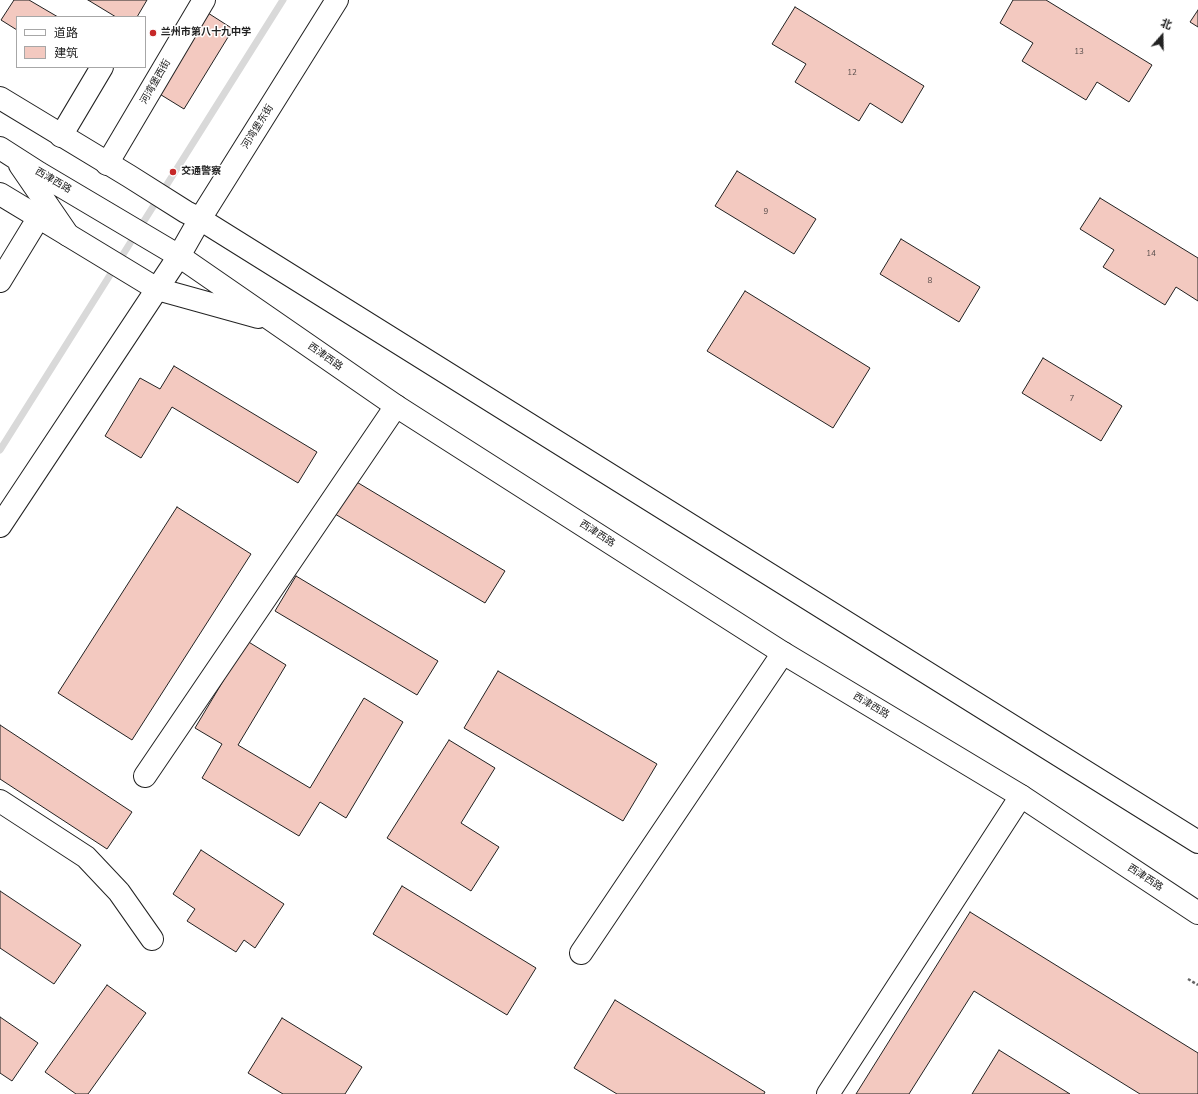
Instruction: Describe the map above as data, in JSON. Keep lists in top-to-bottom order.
{
  "streets": {
    "main road": ["河湾堡西街", "河湾堡东街", "西津西路"]
  },
  "crossings": [
    ["河湾堡东街", "西津西路"]
  ],
  "places": ["兰州市第八十九中学", "交通警察"],
  "house_numbers": [
    "13",
    "12",
    "9",
    "14",
    "8",
    "7"
  ],
  "legend": ["道路", "建筑"],
  "north": "top"
}
